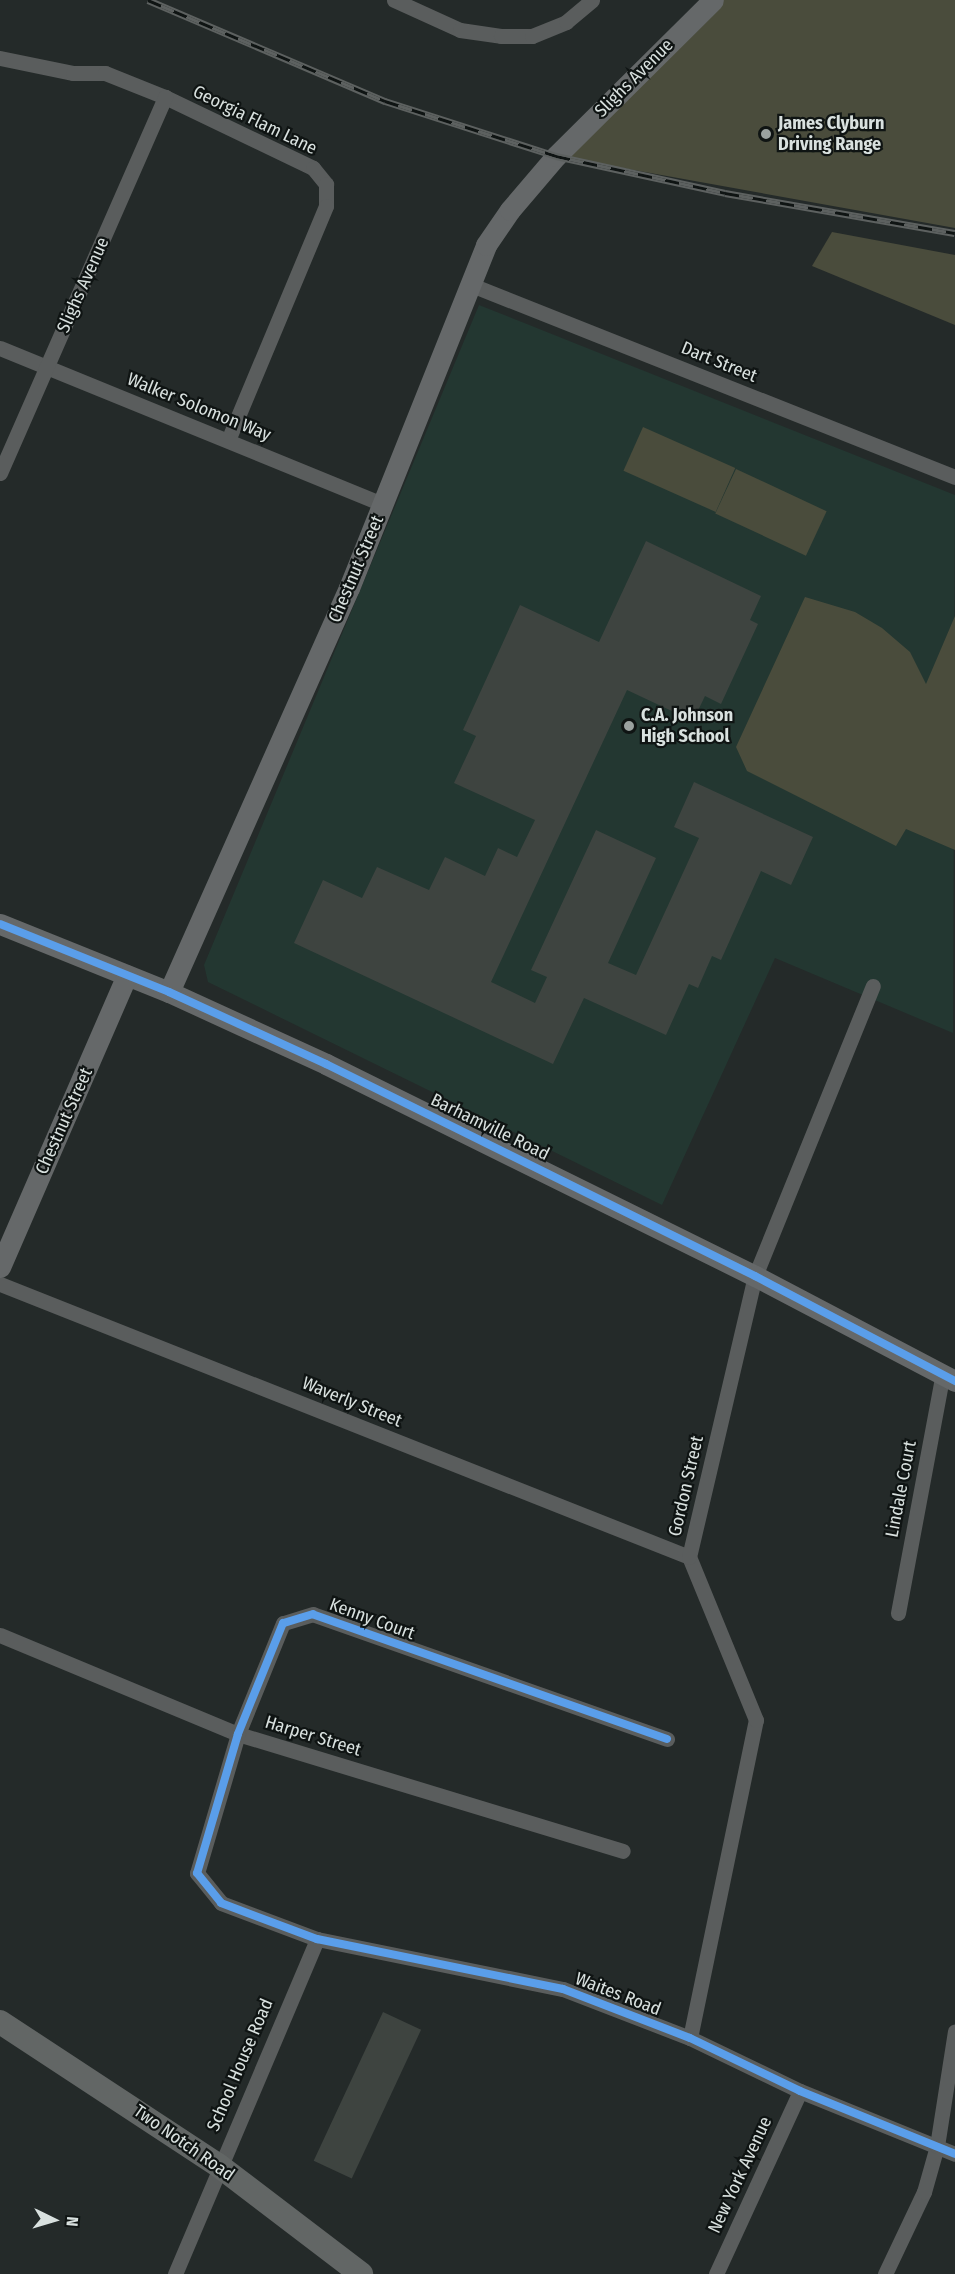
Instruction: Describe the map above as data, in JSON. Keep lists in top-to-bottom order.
{
  "streets": {
    "main road": ["Two Notch Road"],
    "street": [
      "Slighs Avenue",
      "Georgia Flam Lane",
      "Dart Street",
      "Walker Solomon Way",
      "Chestnut Street",
      "Barhamville Road",
      "Waverly Street",
      "Gordon Street",
      "Lindale Court",
      "Kenny Court",
      "Harper Street",
      "Waites Road",
      "School House Road",
      "New York Avenue"
    ]
  },
  "crossings": [
    ["Slighs Avenue", "Georgia Flam Lane"],
    ["Slighs Avenue", "Walker Solomon Way"],
    ["Slighs Avenue", "Chestnut Street"],
    ["Georgia Flam Lane", "Walker Solomon Way"],
    ["Dart Street", "Chestnut Street"],
    ["Walker Solomon Way", "Chestnut Street"],
    ["Chestnut Street", "Barhamville Road"],
    ["Barhamville Road", "Gordon Street"],
    ["Barhamville Road", "Lindale Court"],
    ["Waverly Street", "Gordon Street"],
    ["Gordon Street", "Waites Road"],
    ["Kenny Court", "Harper Street"],
    ["Kenny Court", "Waites Road"],
    ["Waites Road", "School House Road"],
    ["Waites Road", "New York Avenue"],
    ["School House Road", "Two Notch Road"]
  ],
  "places": ["James Clyburn Driving Range", "C.A. Johnson High School"],
  "north": "right"
}
